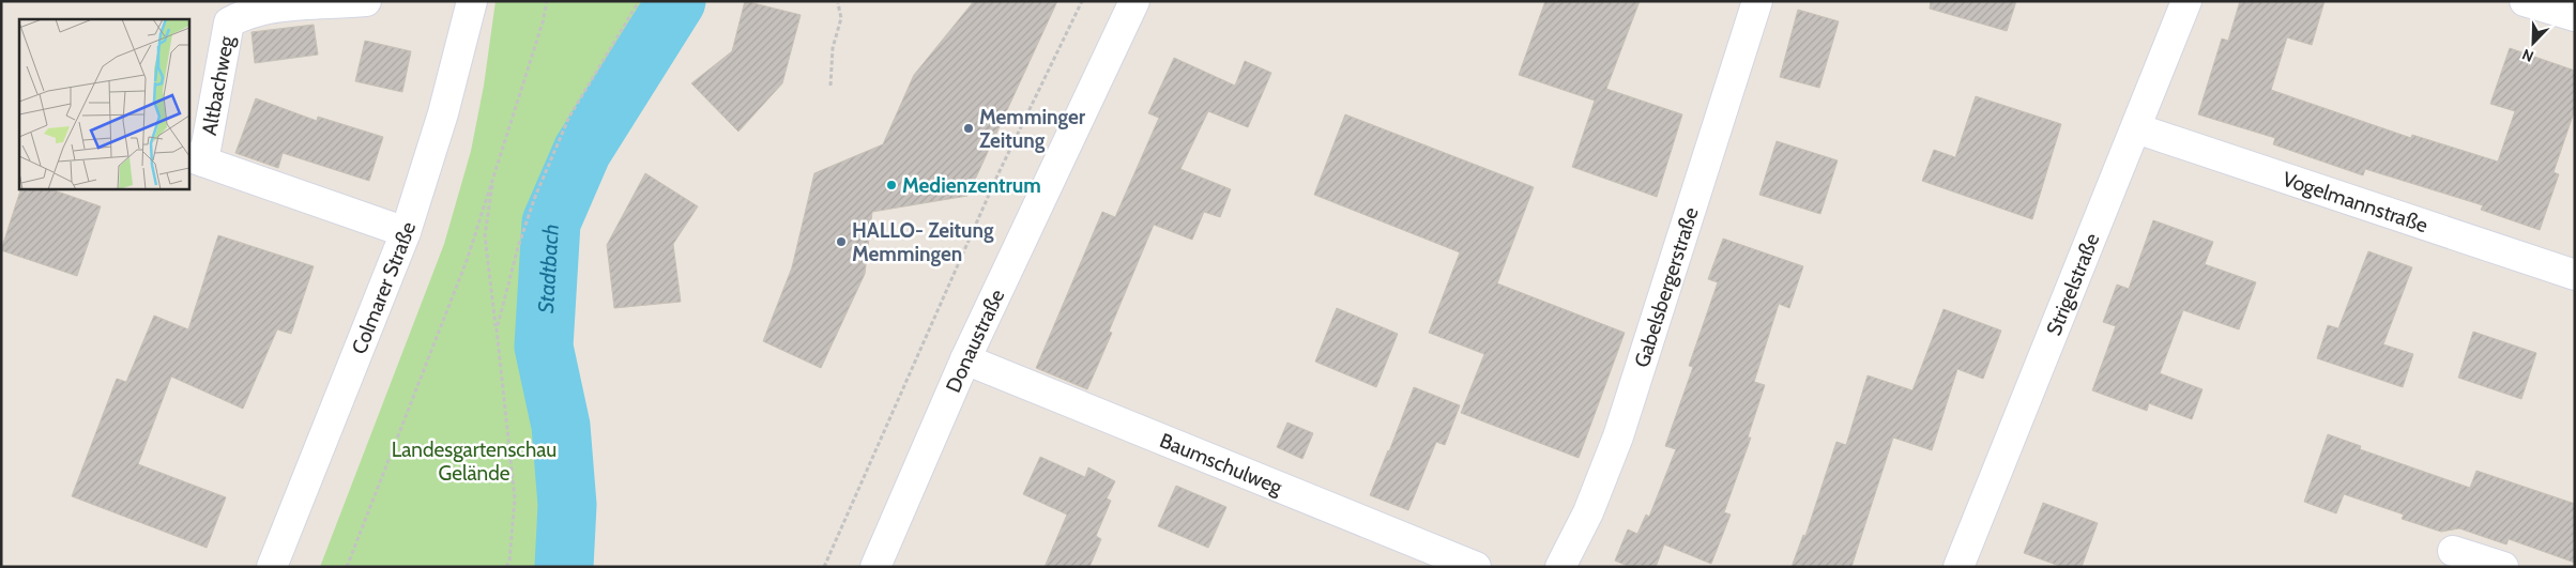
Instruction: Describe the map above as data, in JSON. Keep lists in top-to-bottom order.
{
  "streets": {
    "street": [
      "Altbachweg",
      "Vogelmannstraße",
      "Strigelstraße",
      "Gabelsbergerstraße",
      "Colmarer Straße",
      "Donaustraße",
      "Baumschulweg"
    ]
  },
  "crossings": [
    ["Altbachweg", "Colmarer Straße"],
    ["Vogelmannstraße", "Strigelstraße"],
    ["Donaustraße", "Baumschulweg"]
  ],
  "water": ["Stadtbach"],
  "parks": ["Landesgartenschau Gelände"],
  "places": ["Memminger Zeitung", "Medienzentrum", "HALLO- Zeitung Memmingen"],
  "north": "bottom left"
}
